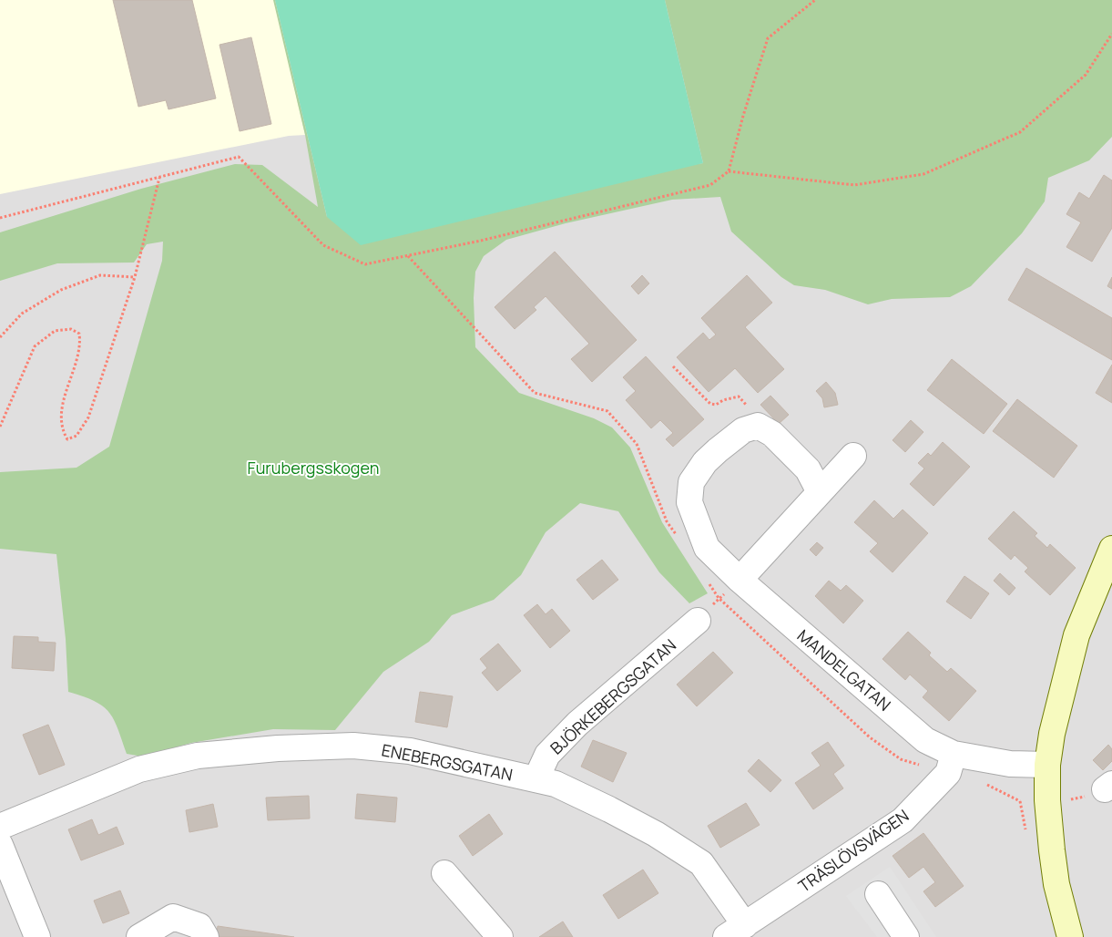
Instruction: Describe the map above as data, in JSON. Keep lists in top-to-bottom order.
{
  "streets": {
    "street": [
      "MANDELGATAN",
      "BJÖRKEBERGSGATAN",
      "ENEBERGSGATAN",
      "TRÄSLÖVSVÄGEN"
    ]
  },
  "crossings": [
    ["MANDELGATAN", "TRÄSLÖVSVÄGEN"],
    ["BJÖRKEBERGSGATAN", "ENEBERGSGATAN"],
    ["ENEBERGSGATAN", "TRÄSLÖVSVÄGEN"]
  ],
  "parks": ["Furubergsskogen"]
}
